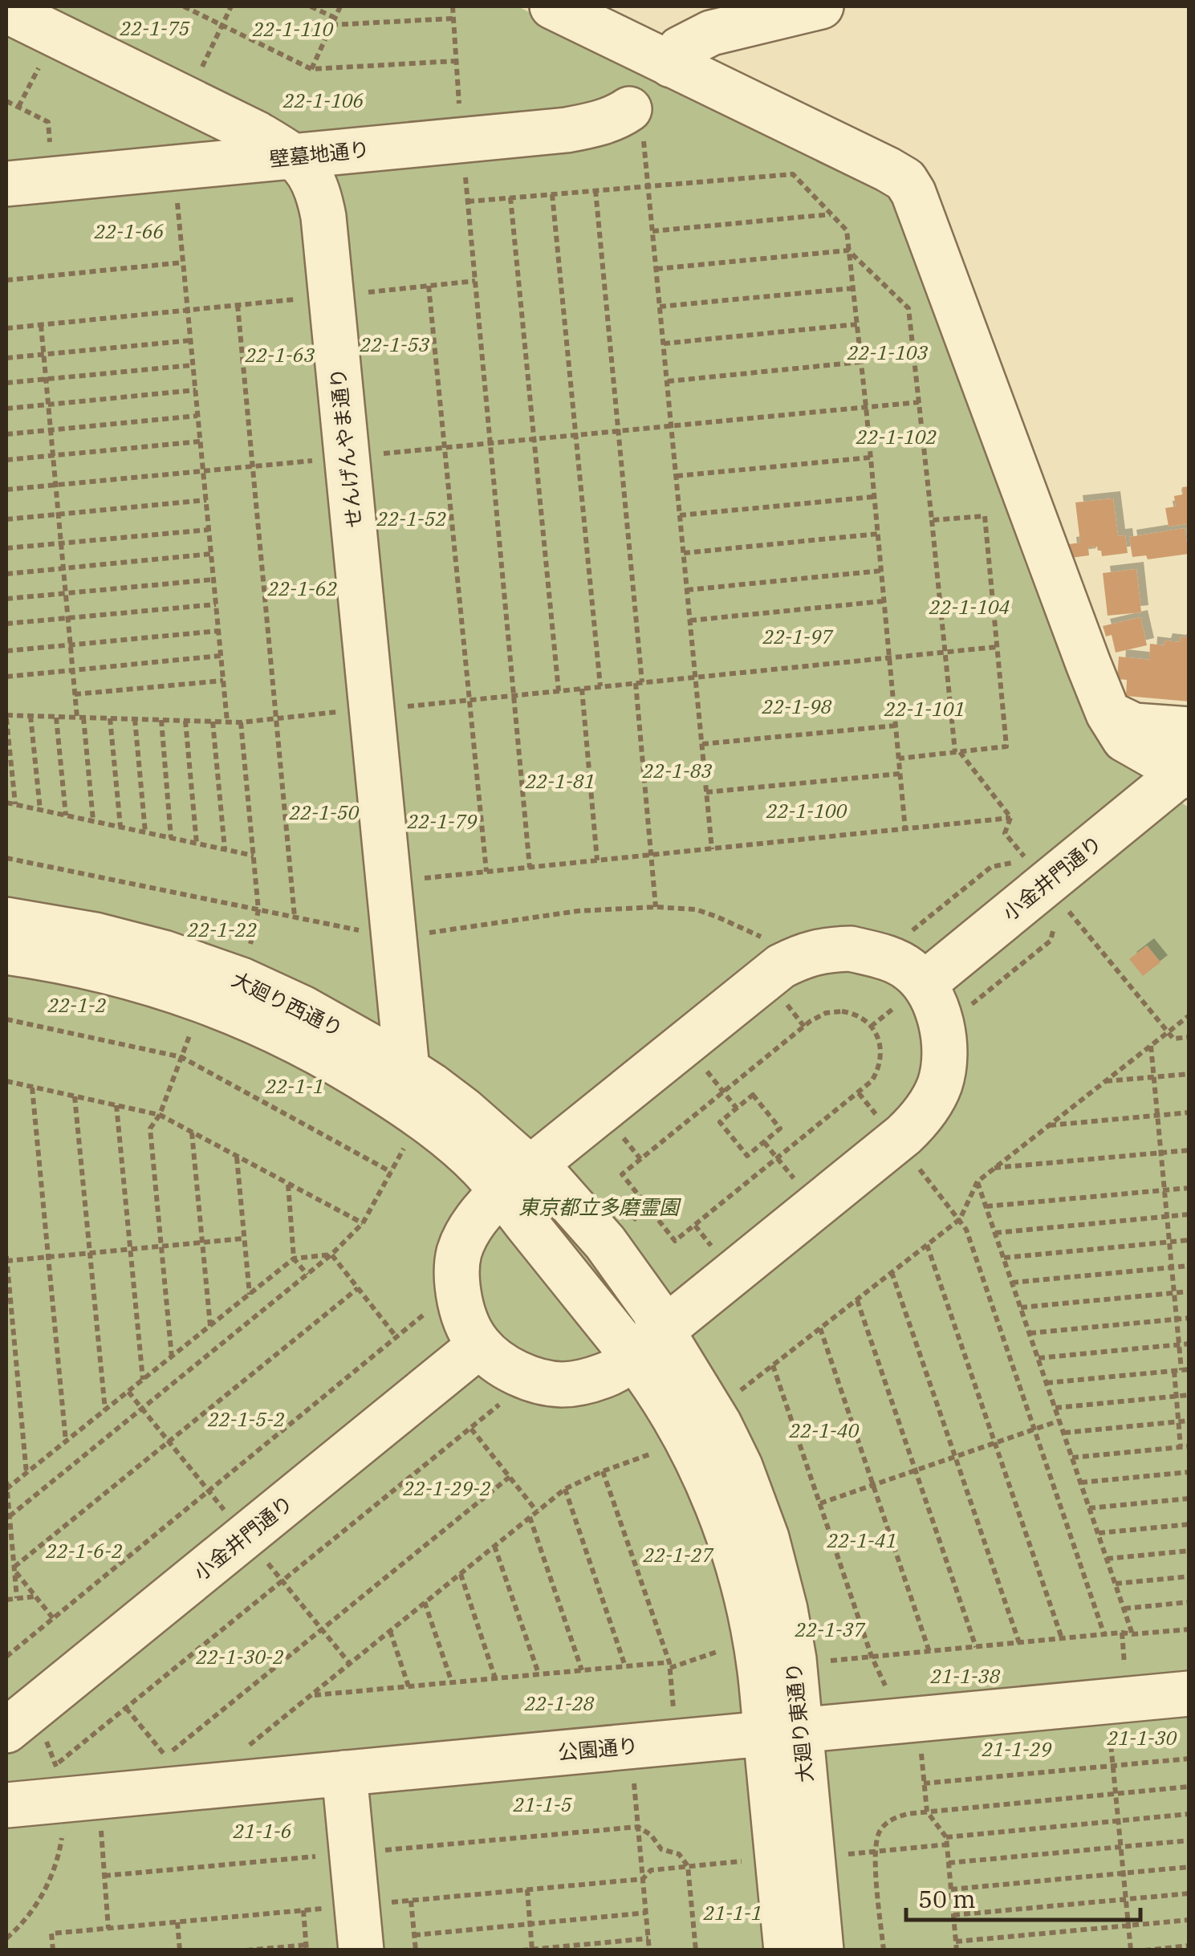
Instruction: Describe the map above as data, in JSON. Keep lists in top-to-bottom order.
{
  "streets": {
    "street": [
      "壁墓地通り",
      "せんげんやま通り",
      "小金井門通り",
      "大廻り西通り",
      "大廻り東通り",
      "公園通り"
    ]
  },
  "crossings": [
    ["壁墓地通り", "せんげんやま通り"],
    ["せんげんやま通り", "大廻り西通り"],
    ["大廻り東通り", "公園通り"]
  ],
  "parks": [
    "22-1-75",
    "22-1-110",
    "22-1-106",
    "22-1-66",
    "22-1-53",
    "22-1-103",
    "22-1-63",
    "22-1-102",
    "22-1-52",
    "22-1-62",
    "22-1-104",
    "22-1-97",
    "22-1-98",
    "22-1-101",
    "22-1-83",
    "22-1-81",
    "22-1-100",
    "22-1-50",
    "22-1-79",
    "22-1-22",
    "22-1-2",
    "22-1-1",
    "東京都立多磨霊園",
    "22-1-5-2",
    "22-1-40",
    "22-1-29-2",
    "22-1-41",
    "22-1-6-2",
    "22-1-27",
    "22-1-37",
    "22-1-30-2",
    "21-1-38",
    "22-1-28",
    "21-1-30",
    "21-1-29",
    "21-1-5",
    "21-1-6",
    "21-1-1"
  ],
  "scale_bar": "50 m"
}
